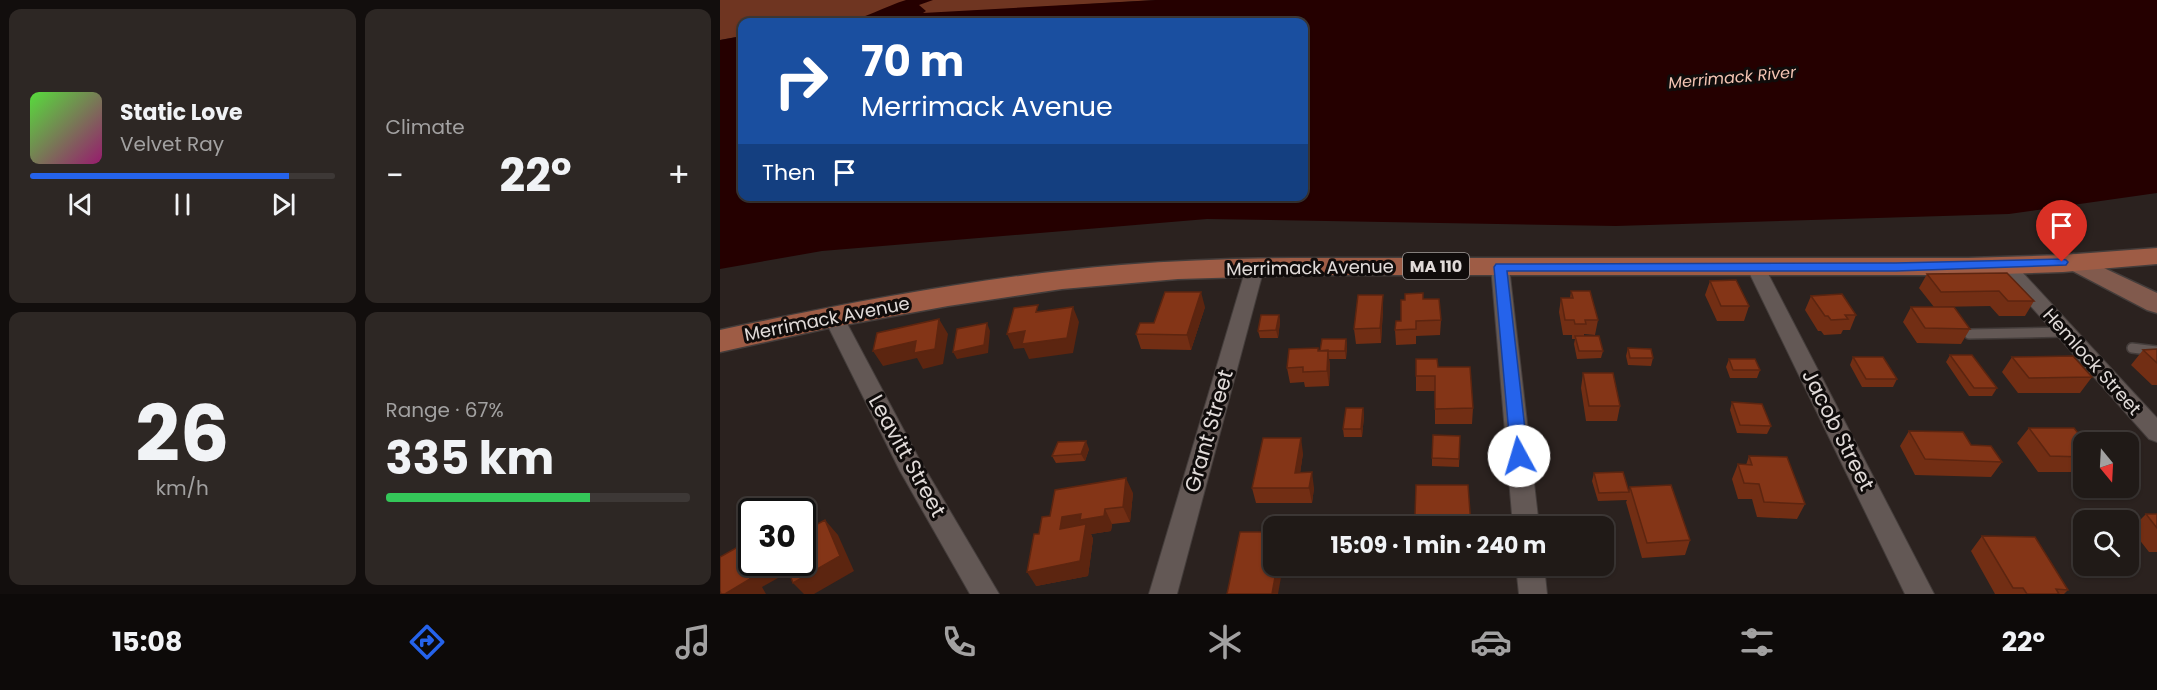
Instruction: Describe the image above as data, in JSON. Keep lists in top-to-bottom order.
{
  "streets": {
    "main road": ["MA 110", "Merrimack Avenue"],
    "street": [
      "Hemlock Street",
      "Jacob Street",
      "Grant Street",
      "Leavitt Street"
    ]
  },
  "crossings": [
    ["Merrimack Avenue", "Hemlock Street"],
    ["Merrimack Avenue", "Jacob Street"],
    ["Merrimack Avenue", "Grant Street"],
    ["Merrimack Avenue", "Leavitt Street"]
  ],
  "water": ["Merrimack River"],
  "north": "bottom",
  "page": {
    "tile": [
      "Climate",
      ["26", "km/h"],
      ["Range · 67%", "335 km"]
    ],
    "turn": ["70 m", "Merrimack Avenue"],
    "song": ["Static Love", "Velvet Ray"],
    "then": "Then",
    "heat": ["−", "22°", "+"],
    "limit": "30",
    "trip": "15:09 · 1 min · 240 m",
    "tabs": ["15:08", "22°"]
  }
}
